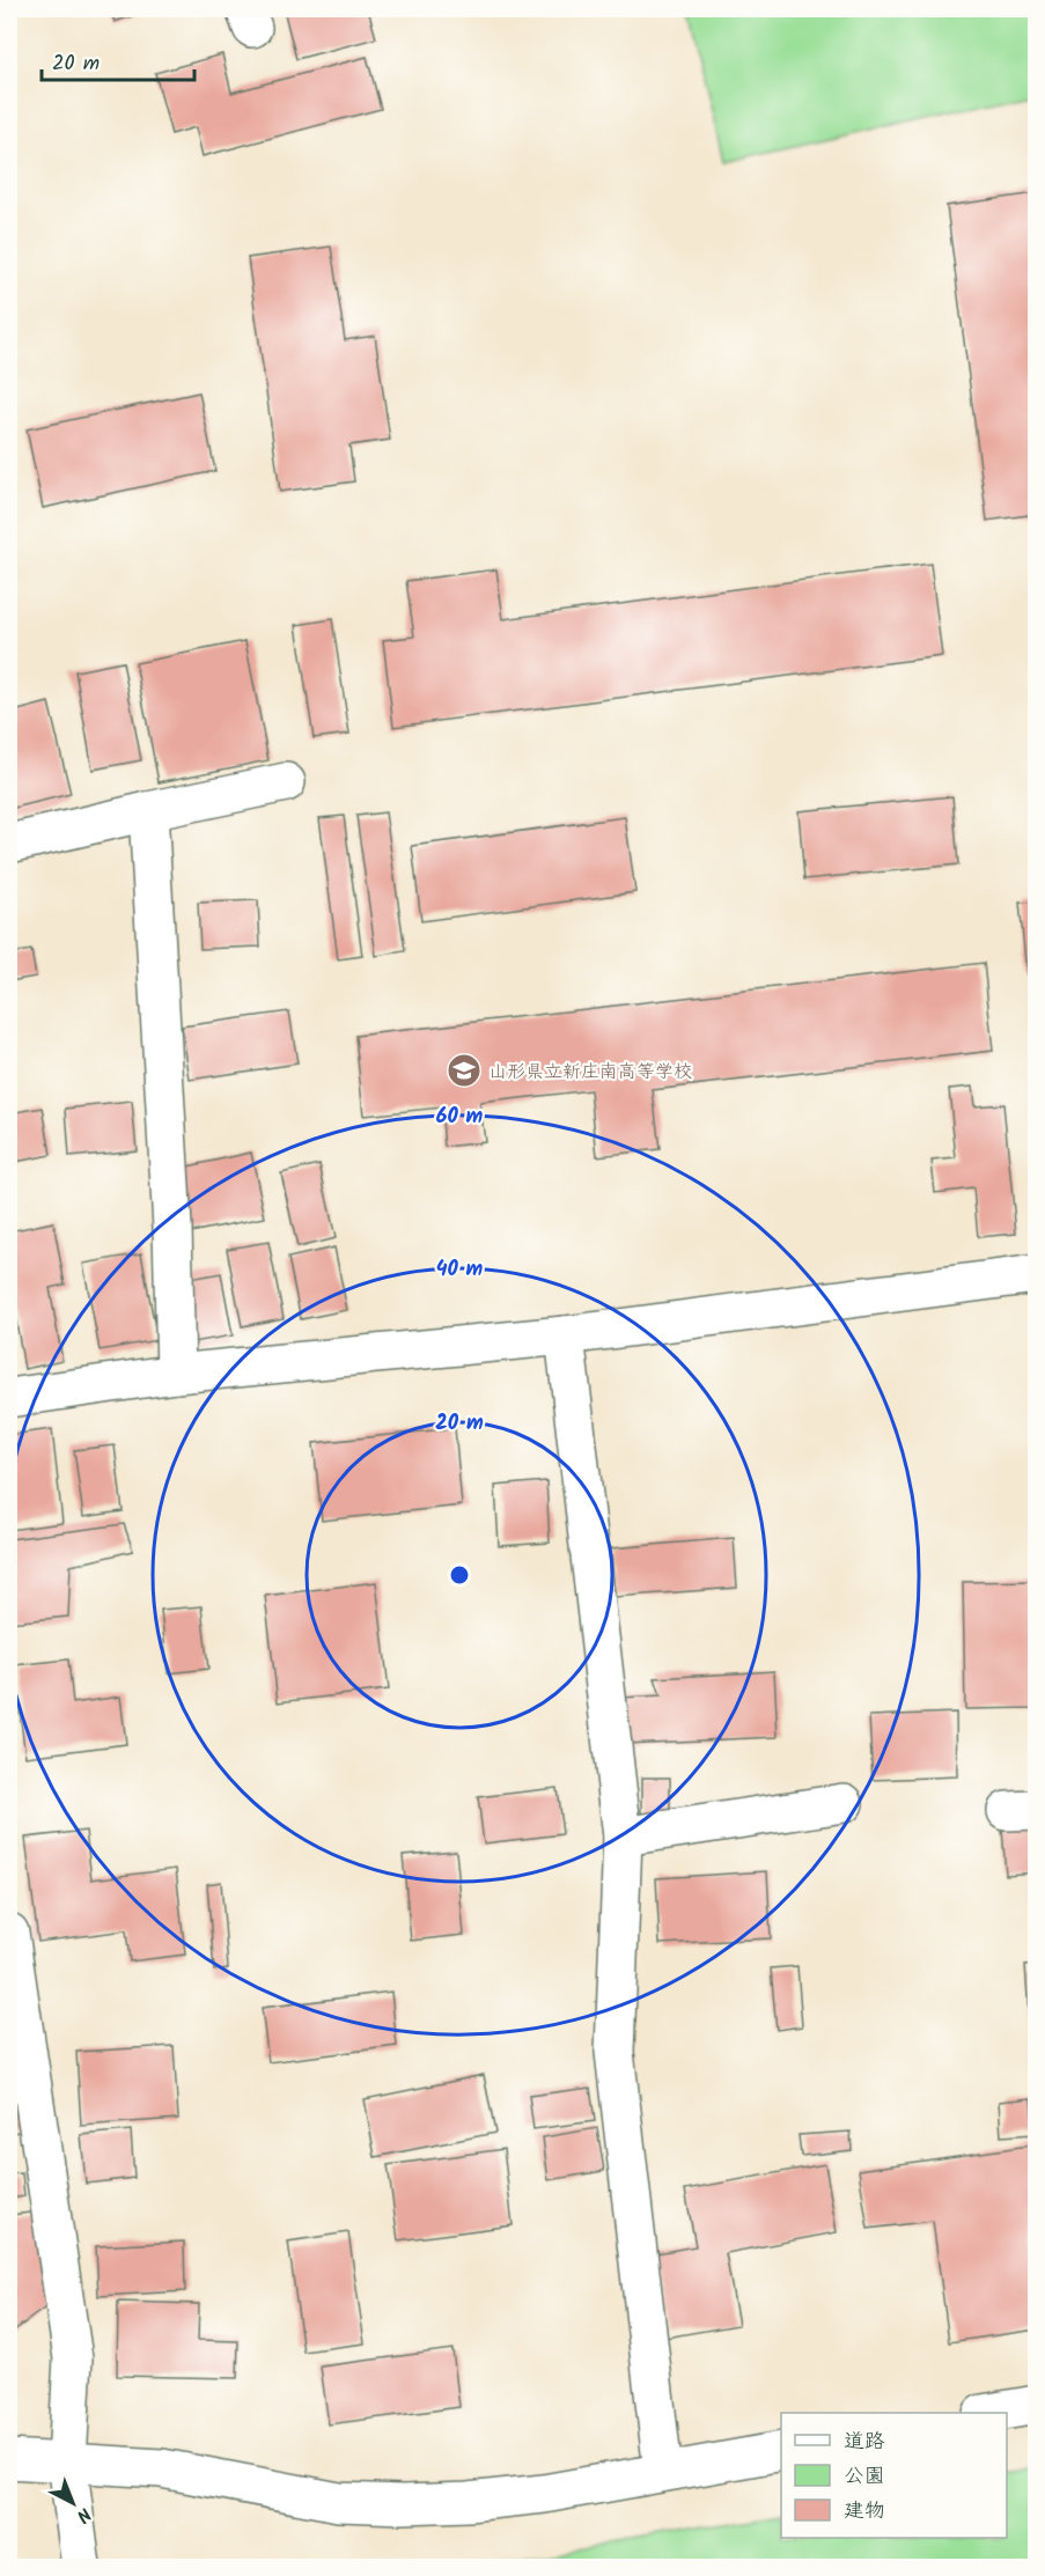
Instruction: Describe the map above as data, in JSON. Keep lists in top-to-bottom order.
{
  "places": {
    "school or university": ["山形県立新庄南高等学校"]
  },
  "legend": ["道路", "公園", "建物"],
  "scale_bar": "20 m",
  "north": "bottom right",
  "rings": ["60 m", "40 m", "20 m"]
}
